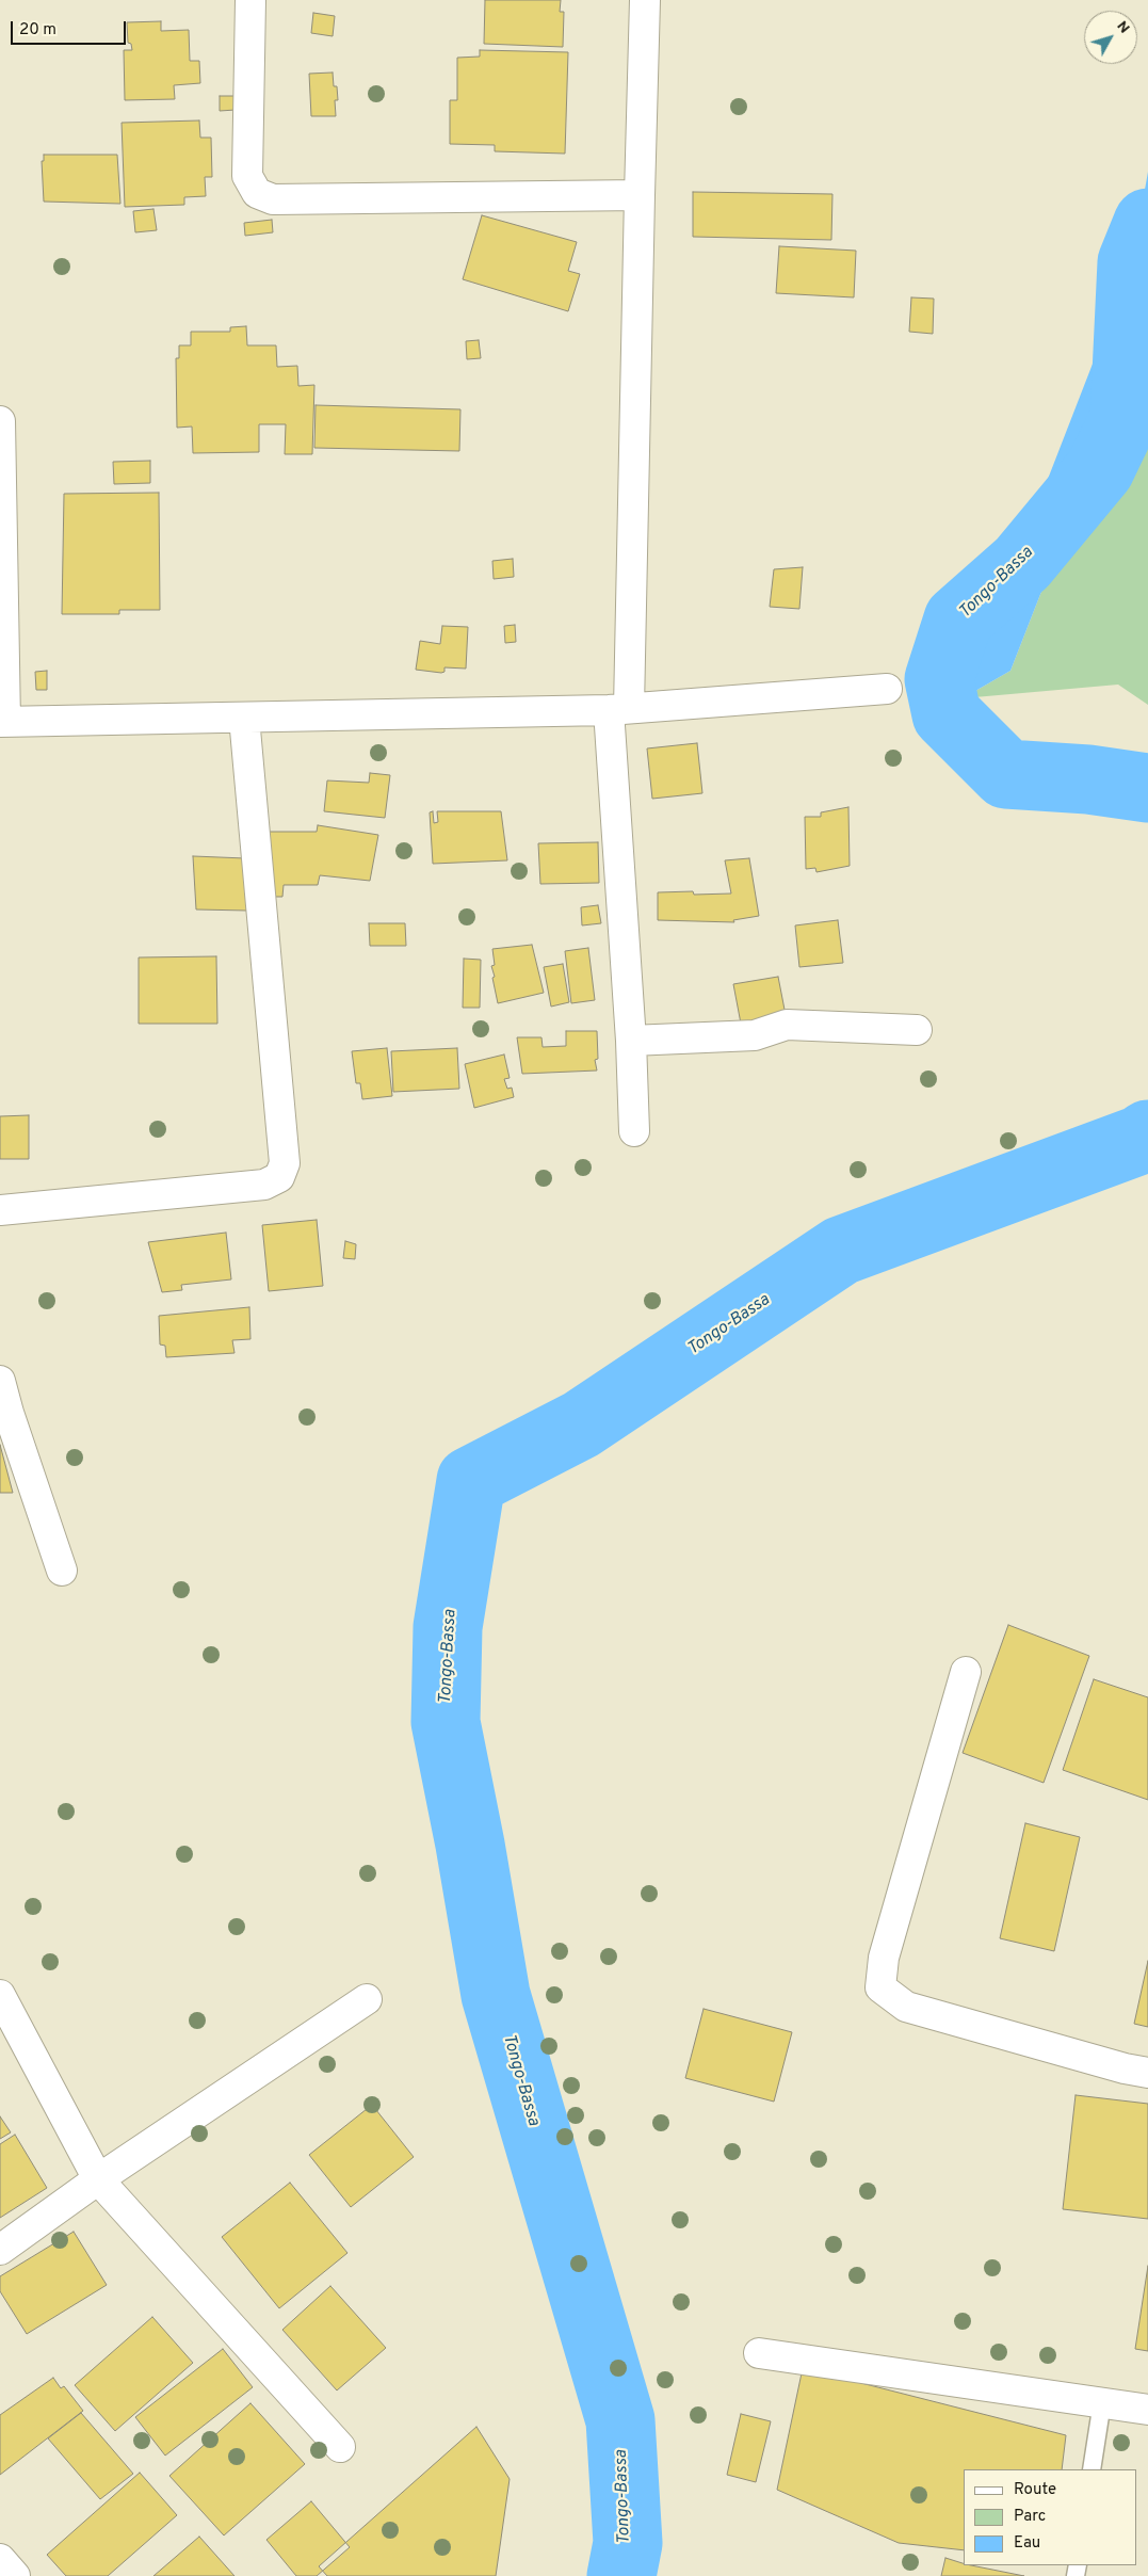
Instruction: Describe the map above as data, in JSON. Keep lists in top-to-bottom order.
{
  "water": ["Tongo-Bassa"],
  "legend": ["Route", "Parc", "Eau"],
  "scale_bar": "20 m",
  "north": "top right"
}
